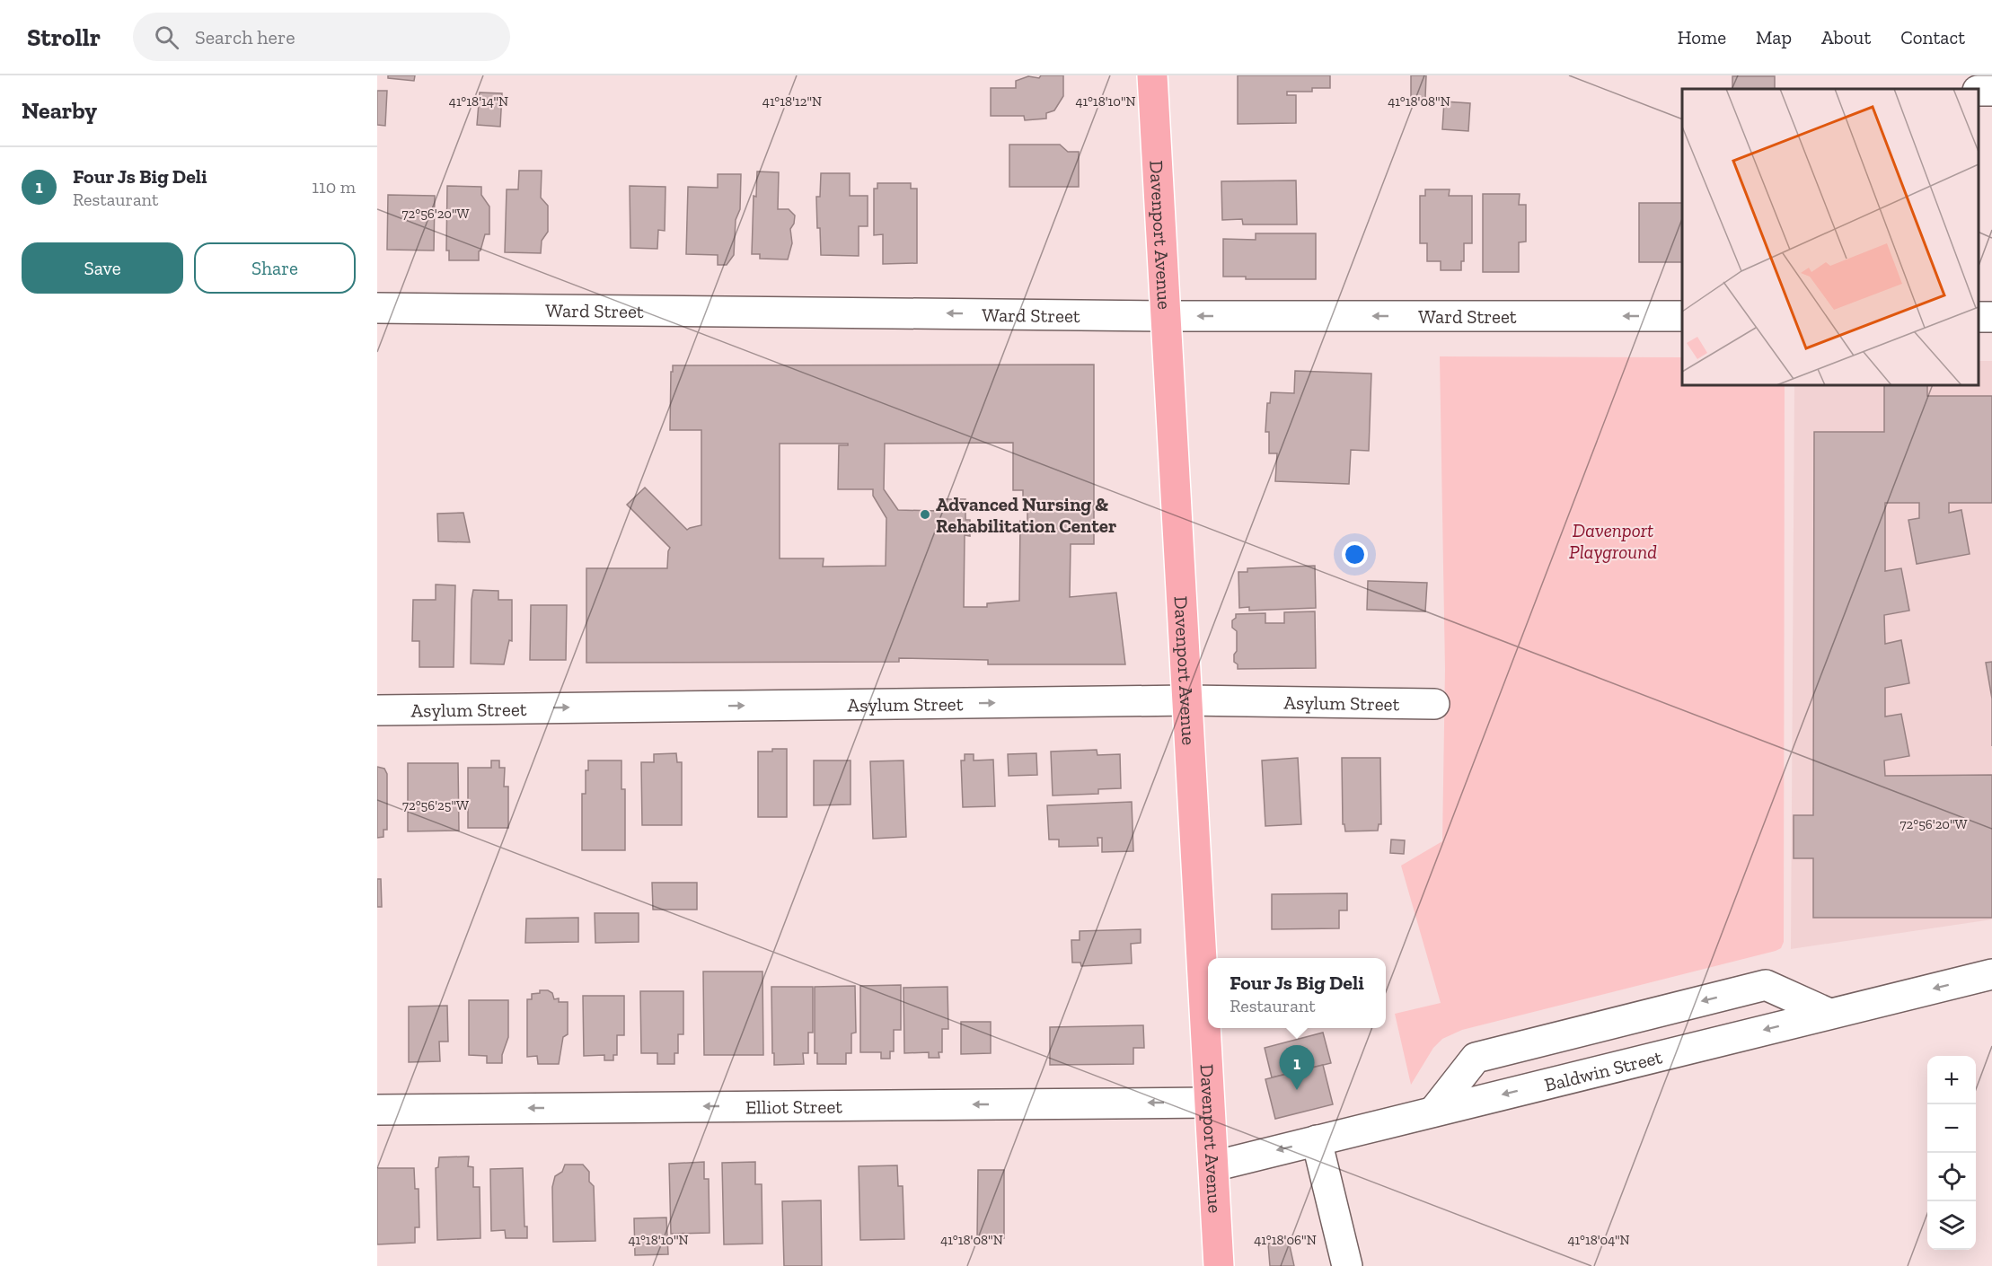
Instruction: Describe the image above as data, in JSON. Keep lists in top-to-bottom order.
{
  "streets": {
    "main road": ["Davenport Avenue"],
    "street": [
      "Ward Street",
      "Asylum Street",
      "Baldwin Street",
      "Elliot Street"
    ]
  },
  "crossings": [
    ["Davenport Avenue", "Ward Street"],
    ["Davenport Avenue", "Asylum Street"],
    ["Davenport Avenue", "Baldwin Street"],
    ["Davenport Avenue", "Elliot Street"]
  ],
  "one_way": ["Ward Street", "Asylum Street", "Elliot Street"],
  "parks": ["Davenport Playground"],
  "places": ["Advanced Nursing & Rehabilitation Center"],
  "page": {
    "header": "Strollr",
    "search": "Search here",
    "nav": [
      "Home",
      "Map",
      "About",
      "Contact"
    ],
    "heading": "Nearby",
    "list": [
      {
        "mark": "1",
        "name": "Four Js Big Deli",
        "note": "Restaurant",
        "value": "110 m"
      }
    ],
    "buttons": ["Save", "Share"],
    "popup": ["Four Js Big Deli", "Restaurant"],
    "pins": "1",
    "map_buttons": ["+", "−"]
  },
  "coordinates": [
    "41°18'14\"N",
    "41°18'12\"N",
    "41°18'10\"N",
    "41°18'08\"N",
    "72°56'20\"W",
    "72°56'25\"W",
    "41°18'06\"N",
    "41°18'04\"N"
  ]
}
